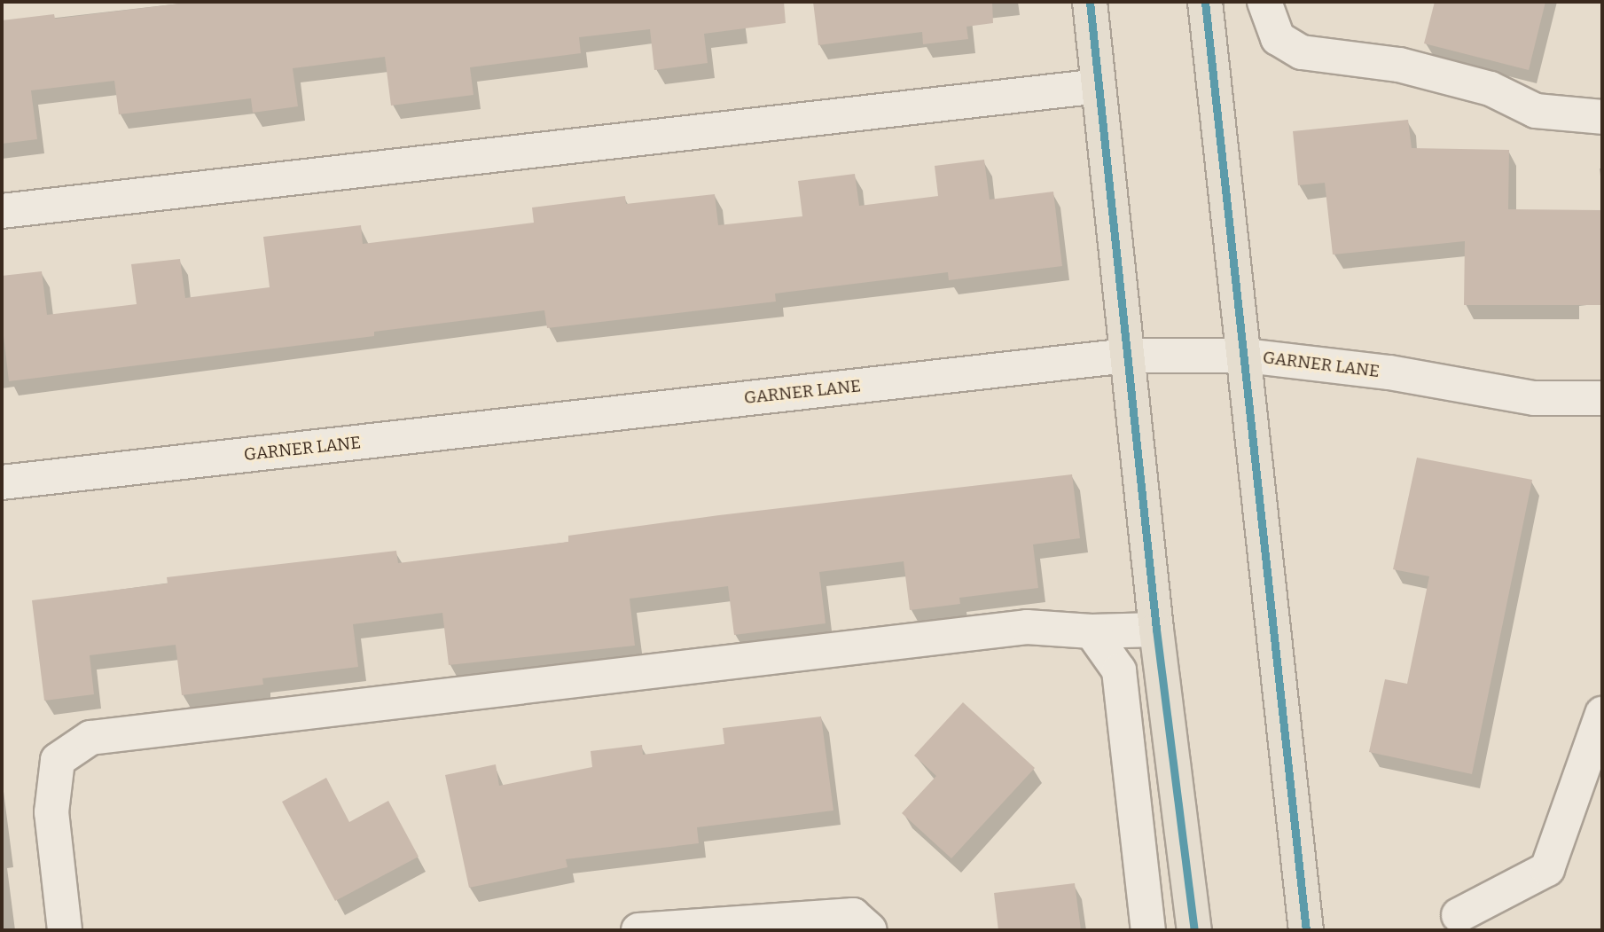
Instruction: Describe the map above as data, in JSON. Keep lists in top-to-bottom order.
{
  "streets": {
    "street": ["GARNER LANE"]
  }
}
